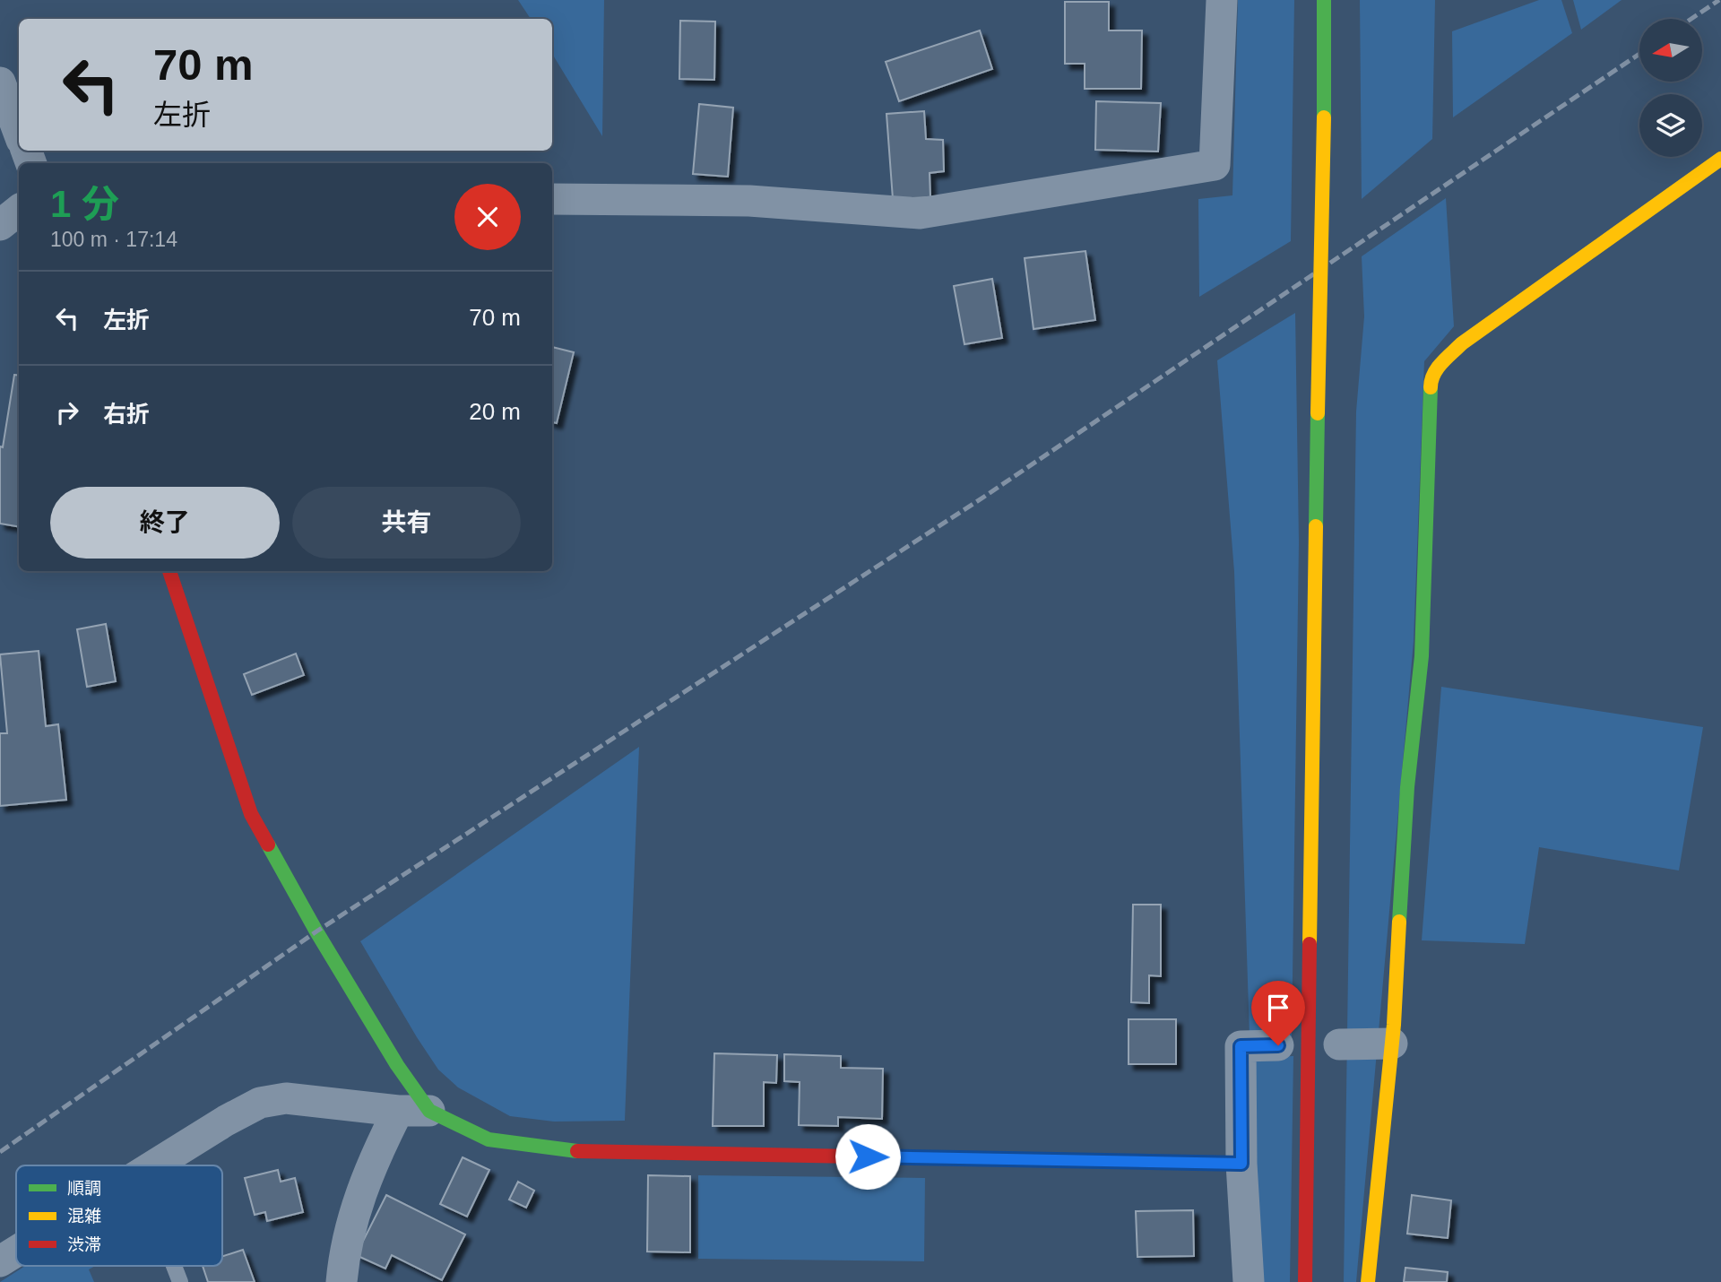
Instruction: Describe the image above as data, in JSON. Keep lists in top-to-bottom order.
{
  "legend": ["順調", "混雑", "渋滞"],
  "north": "left",
  "page": {
    "turn": ["70 m", "左折"],
    "heading": ["1 分", "100 m · 17:14"],
    "list": [
      {
        "name": "左折",
        "value": "70 m"
      },
      {
        "name": "右折",
        "value": "20 m"
      }
    ],
    "buttons": ["終了", "共有"]
  }
}
